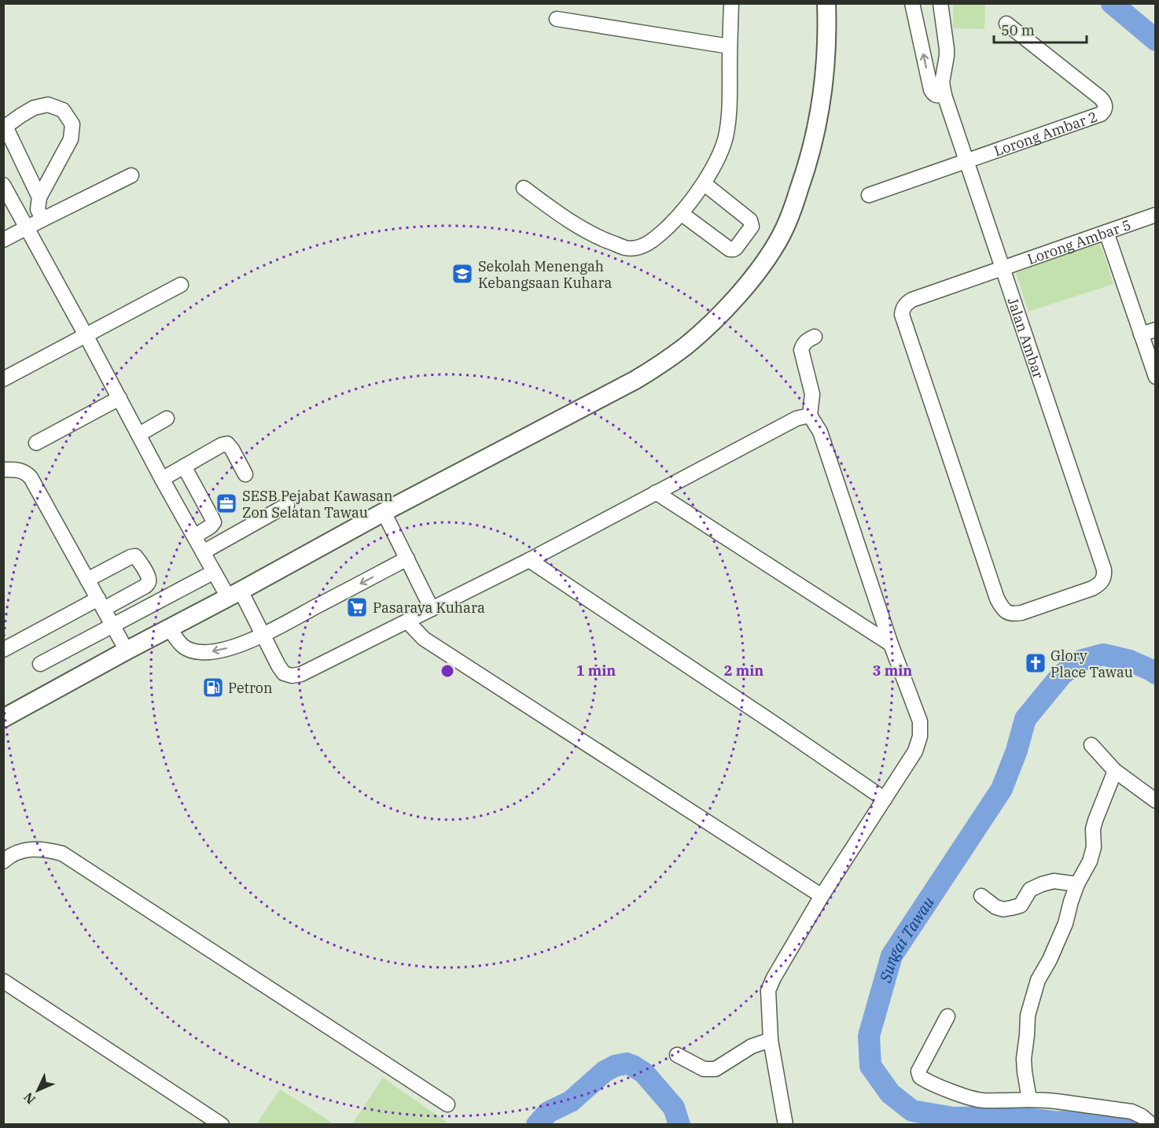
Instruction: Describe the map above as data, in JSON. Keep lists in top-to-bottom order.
{
  "streets": {
    "street": ["Lorong Ambar 2", "Lorong Ambar 5", "Jalan Ambar"]
  },
  "crossings": [
    ["Lorong Ambar 2", "Jalan Ambar"],
    ["Lorong Ambar 5", "Jalan Ambar"]
  ],
  "water": ["Sungai Tawau"],
  "places": {
    "school or university": ["Sekolah Menengah Kebangsaan Kuhara"],
    "office": ["SESB Pejabat Kawasan Zon Selatan Tawau"],
    "supermarket": ["Pasaraya Kuhara"],
    "church": ["Glory Place Tawau"],
    "fuel station": ["Petron"]
  },
  "scale_bar": "50 m",
  "north": "bottom left",
  "rings": ["1 min", "2 min", "3 min"]
}
